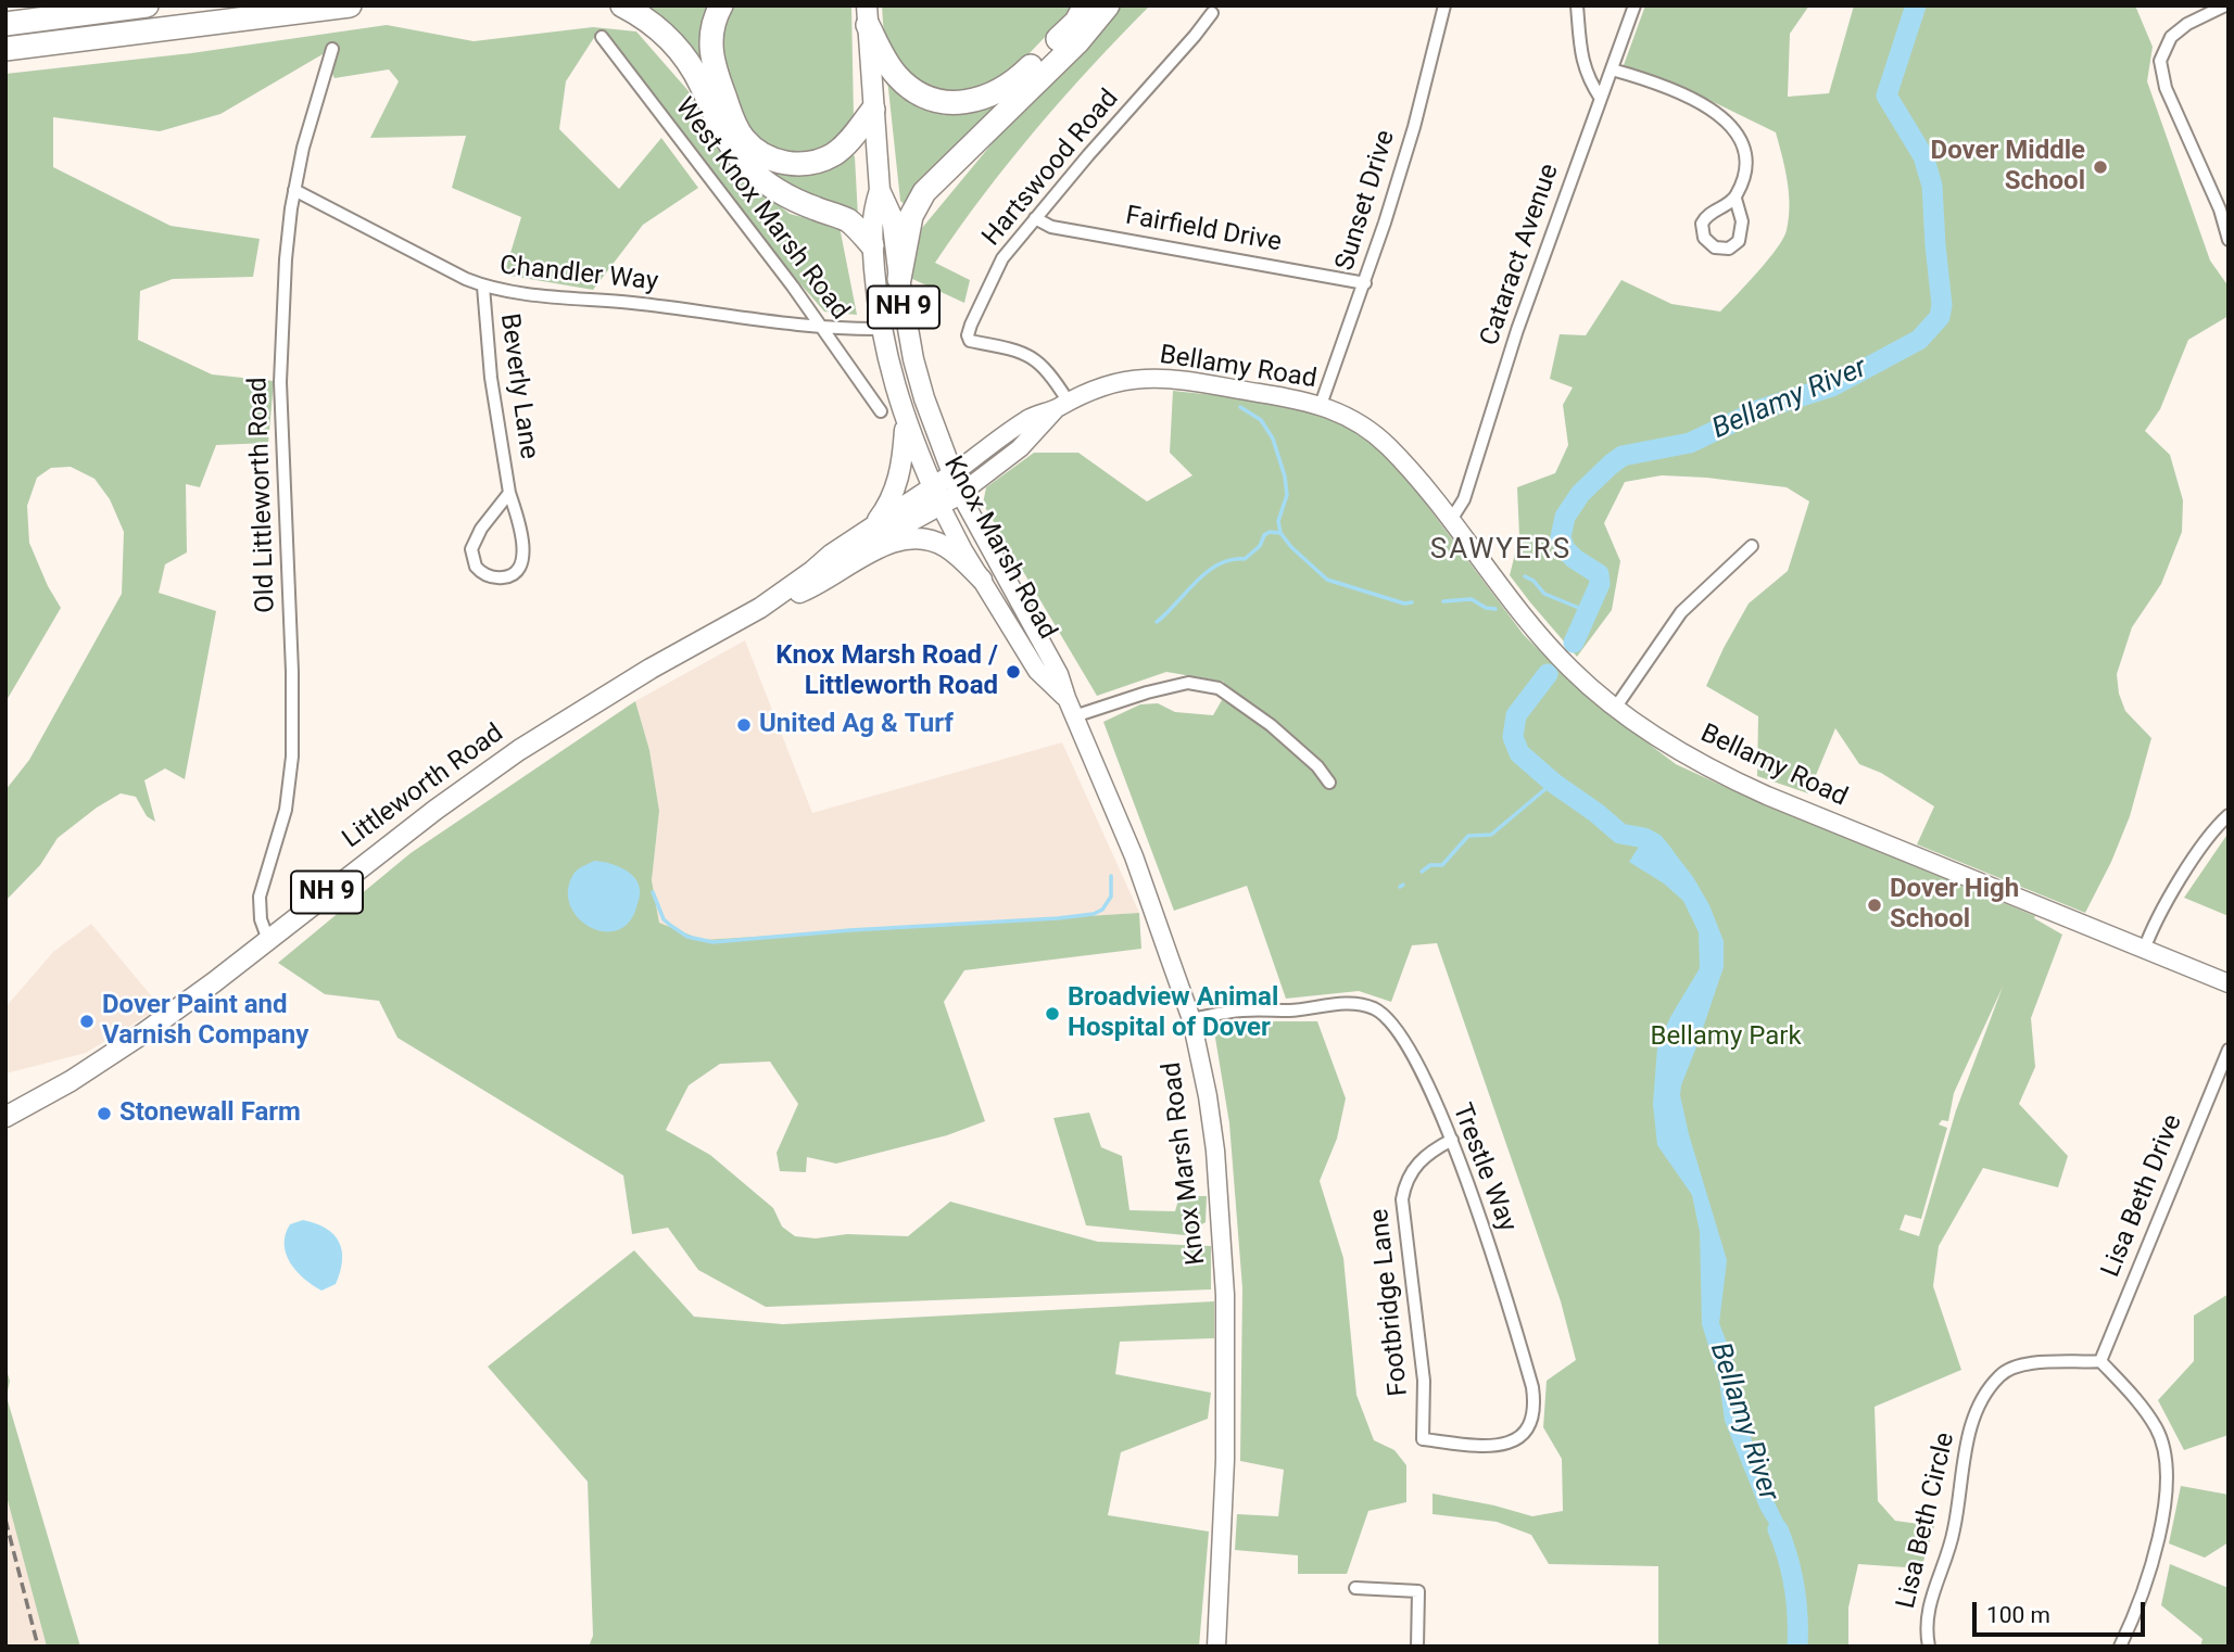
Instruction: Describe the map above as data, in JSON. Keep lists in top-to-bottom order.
{
  "streets": {
    "main road": ["NH 9", "Knox Marsh Road", "Littleworth Road"],
    "street": [
      "Hartswood Road",
      "Sunset Drive",
      "West Knox Marsh Road",
      "Fairfield Drive",
      "Cataract Avenue",
      "Chandler Way",
      "Bellamy Road",
      "Beverly Lane",
      "Old Littleworth Road",
      "Trestle Way",
      "Lisa Beth Drive",
      "Footbridge Lane",
      "Lisa Beth Circle"
    ]
  },
  "crossings": [
    ["Hartswood Road", "Fairfield Drive"],
    ["Hartswood Road", "Bellamy Road"],
    ["Sunset Drive", "Fairfield Drive"],
    ["Sunset Drive", "Bellamy Road"],
    ["West Knox Marsh Road", "Chandler Way"],
    ["Cataract Avenue", "Bellamy Road"],
    ["Chandler Way", "Beverly Lane"],
    ["Chandler Way", "Old Littleworth Road"],
    ["Chandler Way", "Knox Marsh Road"],
    ["NH 9", "Knox Marsh Road"],
    ["NH 9", "Littleworth Road"],
    ["Bellamy Road", "Knox Marsh Road"],
    ["Bellamy Road", "Littleworth Road"],
    ["Old Littleworth Road", "Littleworth Road"],
    ["Knox Marsh Road", "Littleworth Road"],
    ["Knox Marsh Road", "Trestle Way"],
    ["Trestle Way", "Footbridge Lane"],
    ["Lisa Beth Drive", "Lisa Beth Circle"]
  ],
  "districts": ["SAWYERS"],
  "water": ["Bellamy River"],
  "parks": ["Bellamy Park"],
  "places": [
    "Dover Middle School",
    "Knox Marsh Road / Littleworth Road",
    "United Ag & Turf",
    "Dover High School",
    "Broadview Animal Hospital of Dover",
    "Dover Paint and Varnish Company",
    "Stonewall Farm"
  ],
  "scale_bar": "100 m"
}
